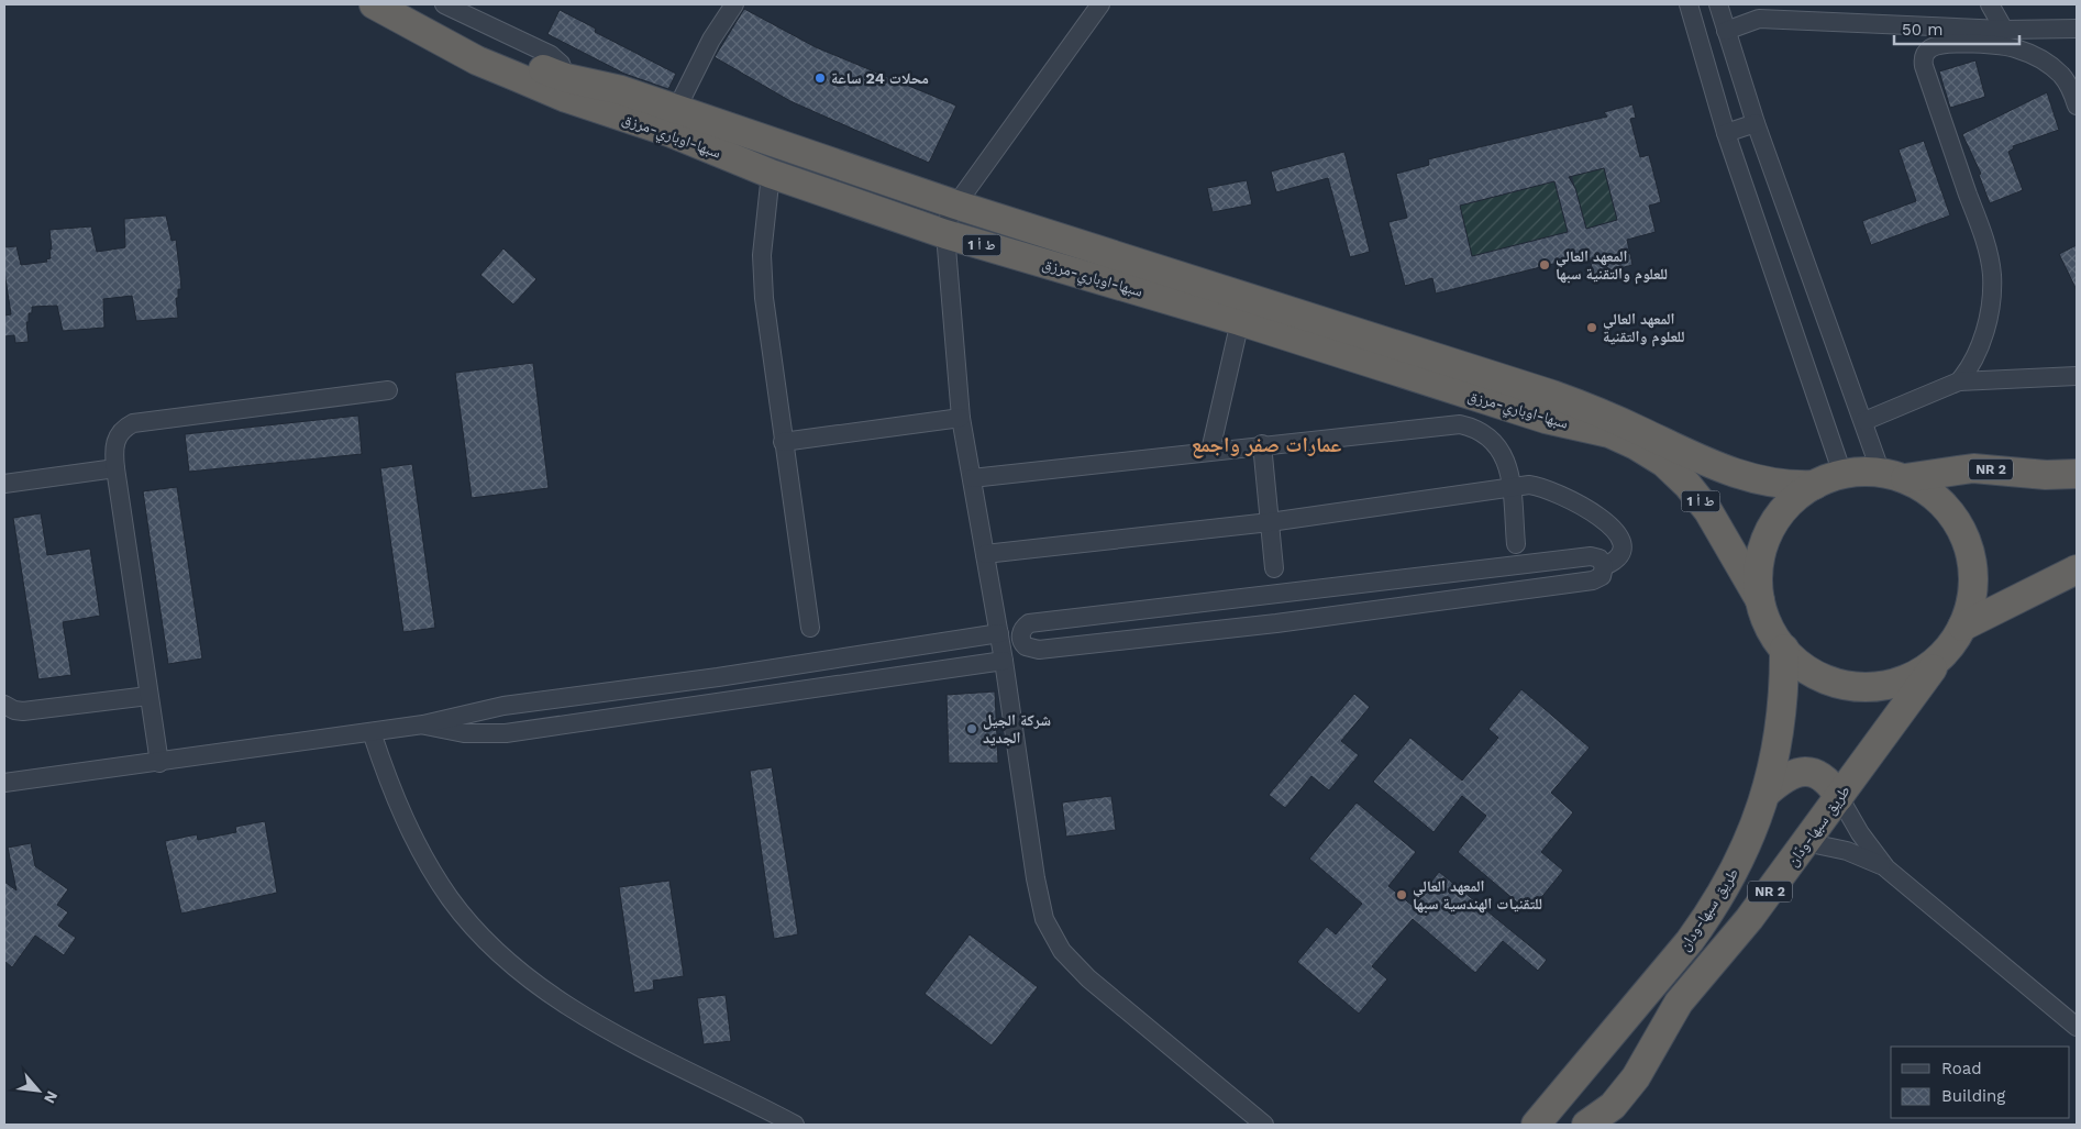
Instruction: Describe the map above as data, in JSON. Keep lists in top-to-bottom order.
{
  "streets": {
    "highway": [
      "سبها-اوباري-مرزق",
      "ط أ 1",
      "NR 2",
      "طريق سبها-ودّان",
      "طريق سبها-ودان"
    ]
  },
  "districts": ["عمارات صفر واجمع"],
  "places": [
    "محلات 24 ساعة",
    "المعهد العالي للعلوم والتقنية سبها",
    "المعهد العالي للعلوم والتقنية",
    "شركة الجيل الجديد",
    "المعهد العالي للتقنيات الهندسية سبها"
  ],
  "legend": ["Road", "Building"],
  "scale_bar": "50 m",
  "north": "bottom right"
}
